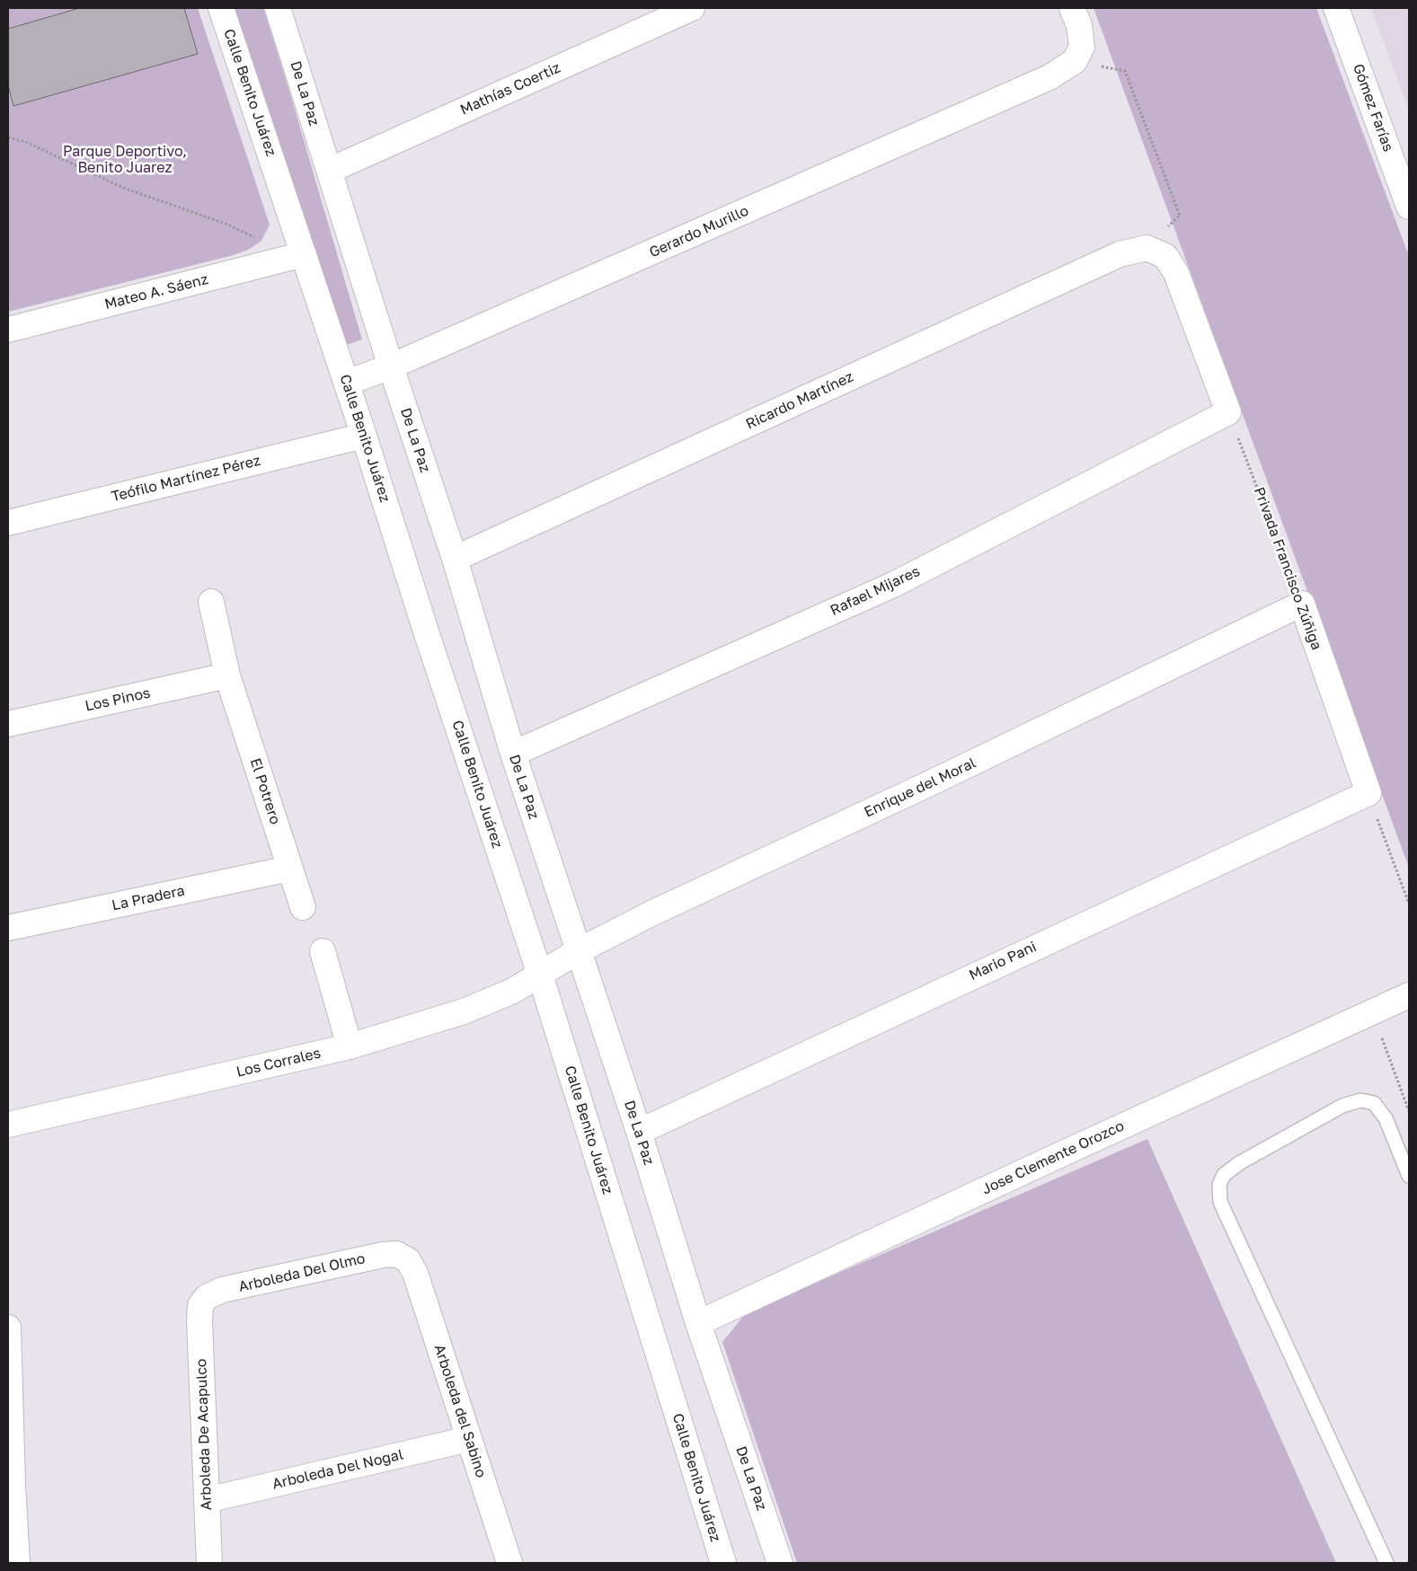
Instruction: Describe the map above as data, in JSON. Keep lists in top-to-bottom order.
{
  "streets": {
    "street": [
      "Mathías Coertiz",
      "Calle Benito Juárez",
      "De La Paz",
      "Gómez Farías",
      "Gerardo Murillo",
      "Mateo A. Sáenz",
      "Ricardo Martínez",
      "Teófilo Martínez Pérez",
      "Privada Francisco Zúñiga",
      "Rafael Mijares",
      "Los Pinos",
      "Enrique del Moral",
      "El Potrero",
      "La Pradera",
      "Mario Pani",
      "Los Corrales",
      "Jose Clemente Orozco",
      "Arboleda Del Olmo",
      "Arboleda del Sabino",
      "Arboleda De Acapulco",
      "Arboleda Del Nogal"
    ]
  },
  "crossings": [
    ["Mathías Coertiz", "De La Paz"],
    ["Calle Benito Juárez", "Gerardo Murillo"],
    ["Calle Benito Juárez", "Mateo A. Sáenz"],
    ["Calle Benito Juárez", "Teófilo Martínez Pérez"],
    ["Calle Benito Juárez", "Enrique del Moral"],
    ["Calle Benito Juárez", "Los Corrales"],
    ["De La Paz", "Gerardo Murillo"],
    ["De La Paz", "Ricardo Martínez"],
    ["De La Paz", "Rafael Mijares"],
    ["De La Paz", "Enrique del Moral"],
    ["De La Paz", "Mario Pani"],
    ["De La Paz", "Jose Clemente Orozco"],
    ["Privada Francisco Zúñiga", "Rafael Mijares"],
    ["Privada Francisco Zúñiga", "Enrique del Moral"],
    ["Privada Francisco Zúñiga", "Mario Pani"],
    ["Los Pinos", "El Potrero"],
    ["Enrique del Moral", "Los Corrales"],
    ["El Potrero", "La Pradera"],
    ["Arboleda Del Olmo", "Arboleda del Sabino"],
    ["Arboleda Del Olmo", "Arboleda De Acapulco"],
    ["Arboleda del Sabino", "Arboleda Del Nogal"],
    ["Arboleda De Acapulco", "Arboleda Del Nogal"]
  ],
  "parks": ["Parque Deportivo, Benito Juarez"]
}
